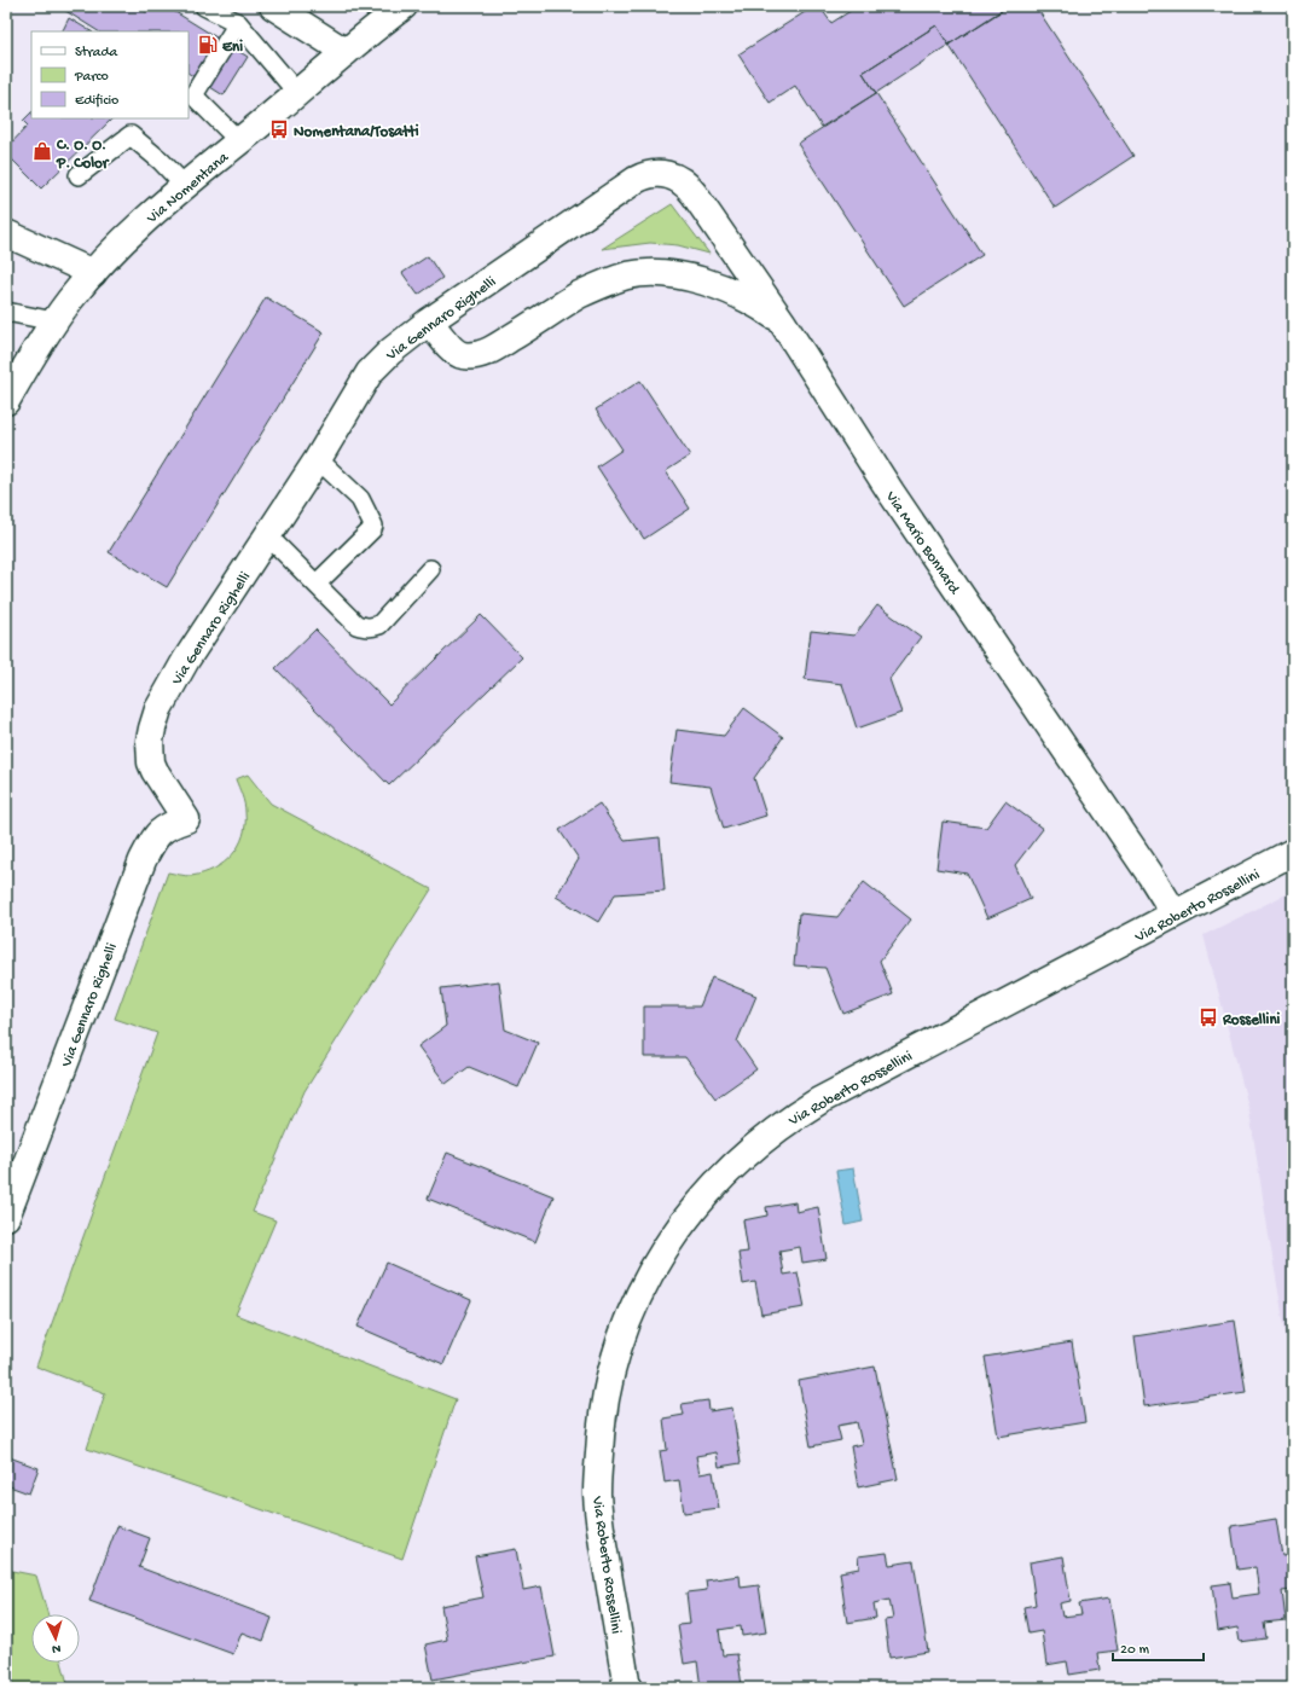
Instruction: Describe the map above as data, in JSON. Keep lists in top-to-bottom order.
{
  "streets": {
    "street": [
      "Via Nomentana",
      "Via Gennaro Righelli",
      "Via Mario Bonnard",
      "Via Roberto Rossellini"
    ]
  },
  "crossings": [
    ["Via Gennaro Righelli", "Via Mario Bonnard"],
    ["Via Mario Bonnard", "Via Roberto Rossellini"]
  ],
  "places": {
    "fuel station": ["Eni"],
    "bus stop": ["Nomentana/Tosatti", "Rossellini"],
    "shop": ["C. O. O. P. Color"]
  },
  "legend": ["Strada", "Parco", "Edificio"],
  "scale_bar": "20 m",
  "north": "bottom"
}
